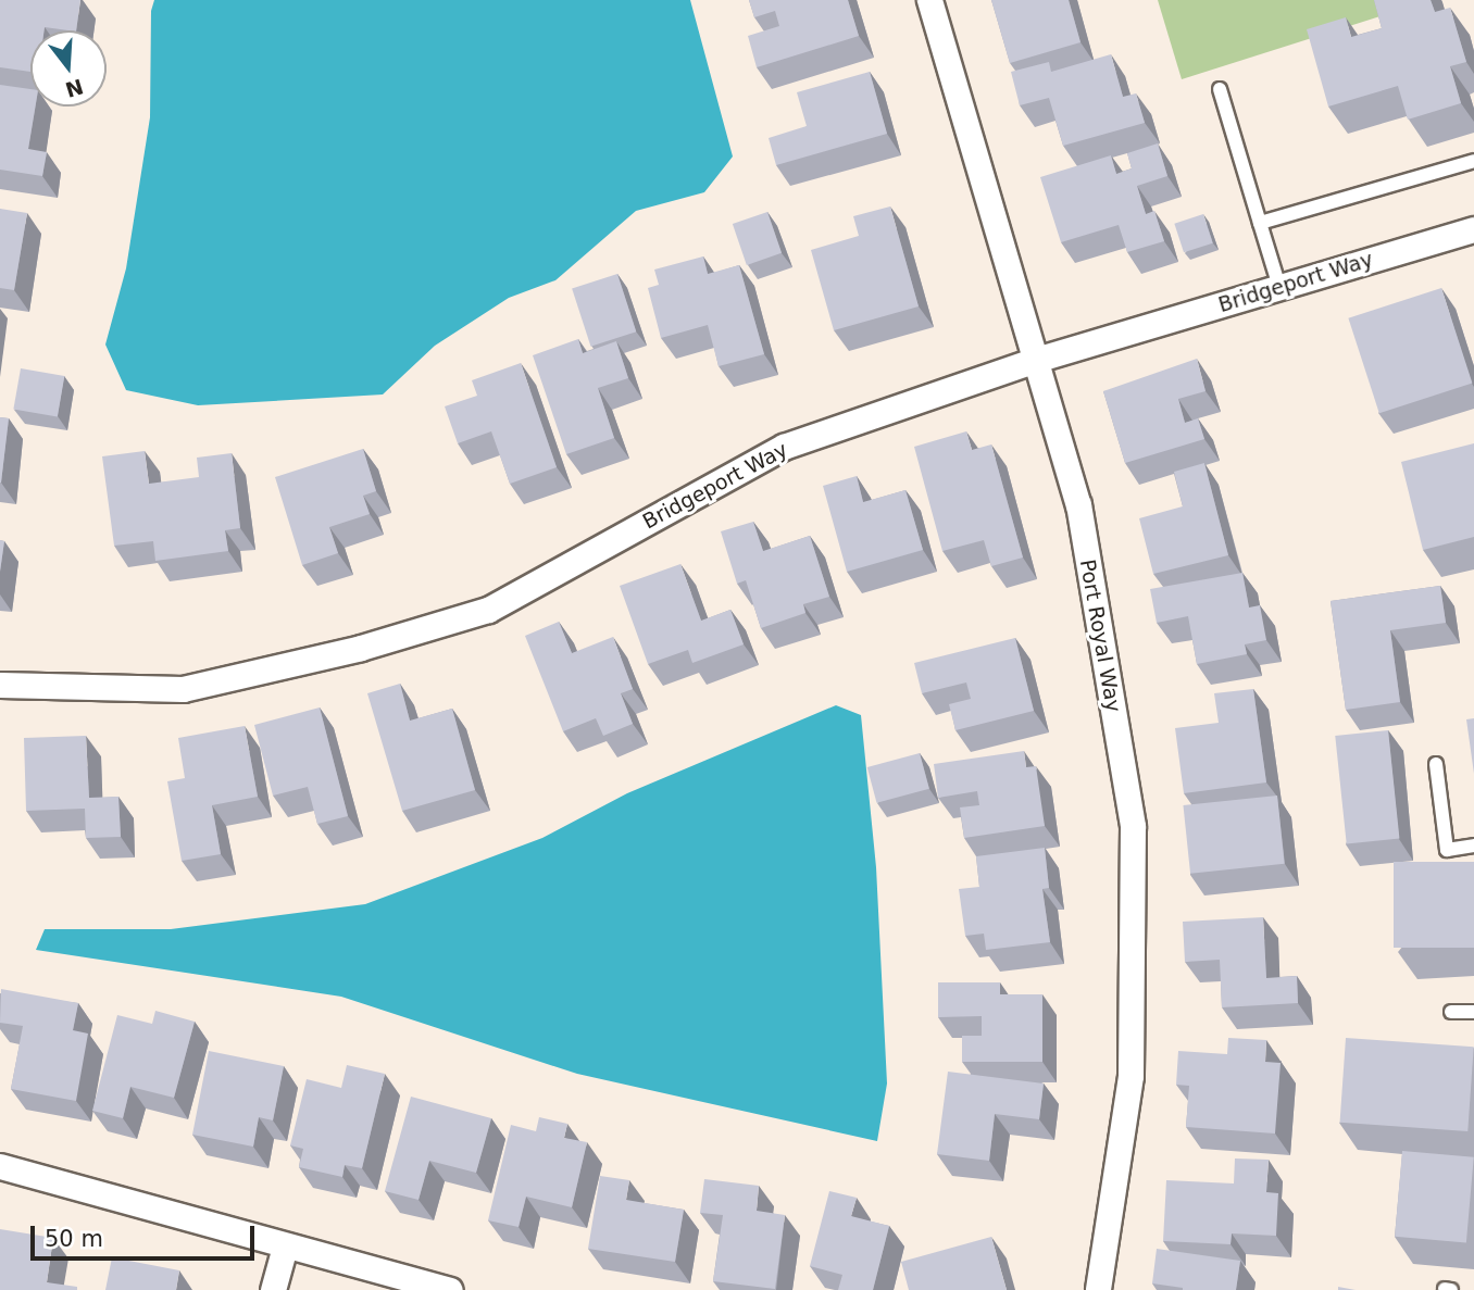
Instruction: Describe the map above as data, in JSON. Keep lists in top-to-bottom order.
{
  "streets": {
    "street": ["Bridgeport Way", "Port Royal Way"]
  },
  "crossings": [
    ["Bridgeport Way", "Port Royal Way"]
  ],
  "scale_bar": "50 m",
  "north": "bottom"
}
